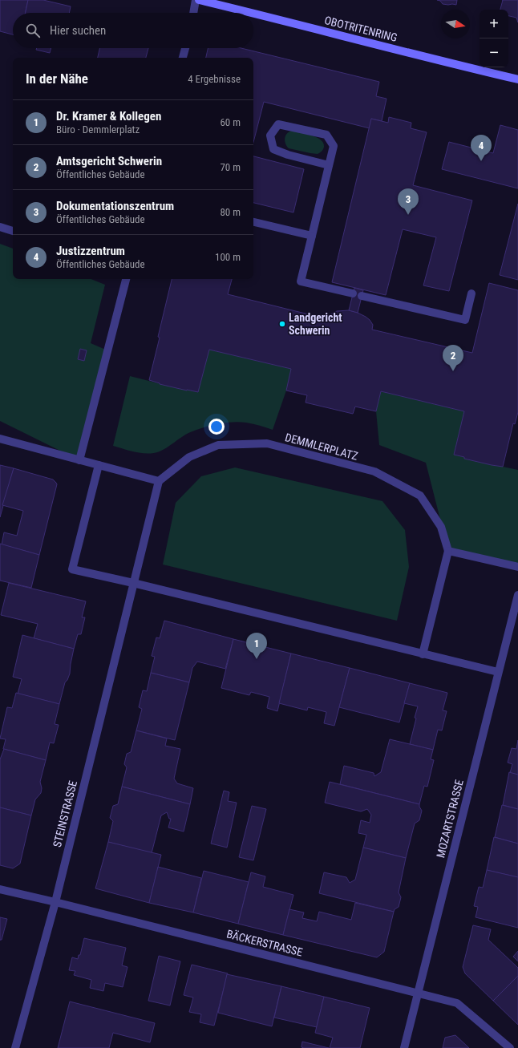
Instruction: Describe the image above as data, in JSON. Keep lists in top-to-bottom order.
{
  "streets": {
    "street": [
      "OBOTRITENRING",
      "DEMMLERPLATZ",
      "STEINSTRASSE",
      "MOZARTSTRASSE",
      "BÄCKERSTRASSE"
    ]
  },
  "crossings": [
    ["STEINSTRASSE", "BÄCKERSTRASSE"],
    ["MOZARTSTRASSE", "BÄCKERSTRASSE"]
  ],
  "places": ["Landgericht Schwerin"],
  "north": "right",
  "page": {
    "map_buttons": ["+", "−"],
    "search": "Hier suchen",
    "heading": ["In der Nähe", "4 Ergebnisse"],
    "list": [
      {
        "mark": "1",
        "name": "Dr. Kramer & Kollegen",
        "note": "Büro · Demmlerplatz",
        "value": "60 m"
      },
      {
        "mark": "2",
        "name": "Amtsgericht Schwerin",
        "note": "Öffentliches Gebäude",
        "value": "70 m"
      },
      {
        "mark": "3",
        "name": "Dokumentationszentrum",
        "note": "Öffentliches Gebäude",
        "value": "80 m"
      },
      {
        "mark": "4",
        "name": "Justizzentrum",
        "note": "Öffentliches Gebäude",
        "value": "100 m"
      }
    ],
    "pins": [
      "4",
      "3",
      "2",
      "1"
    ]
  }
}
